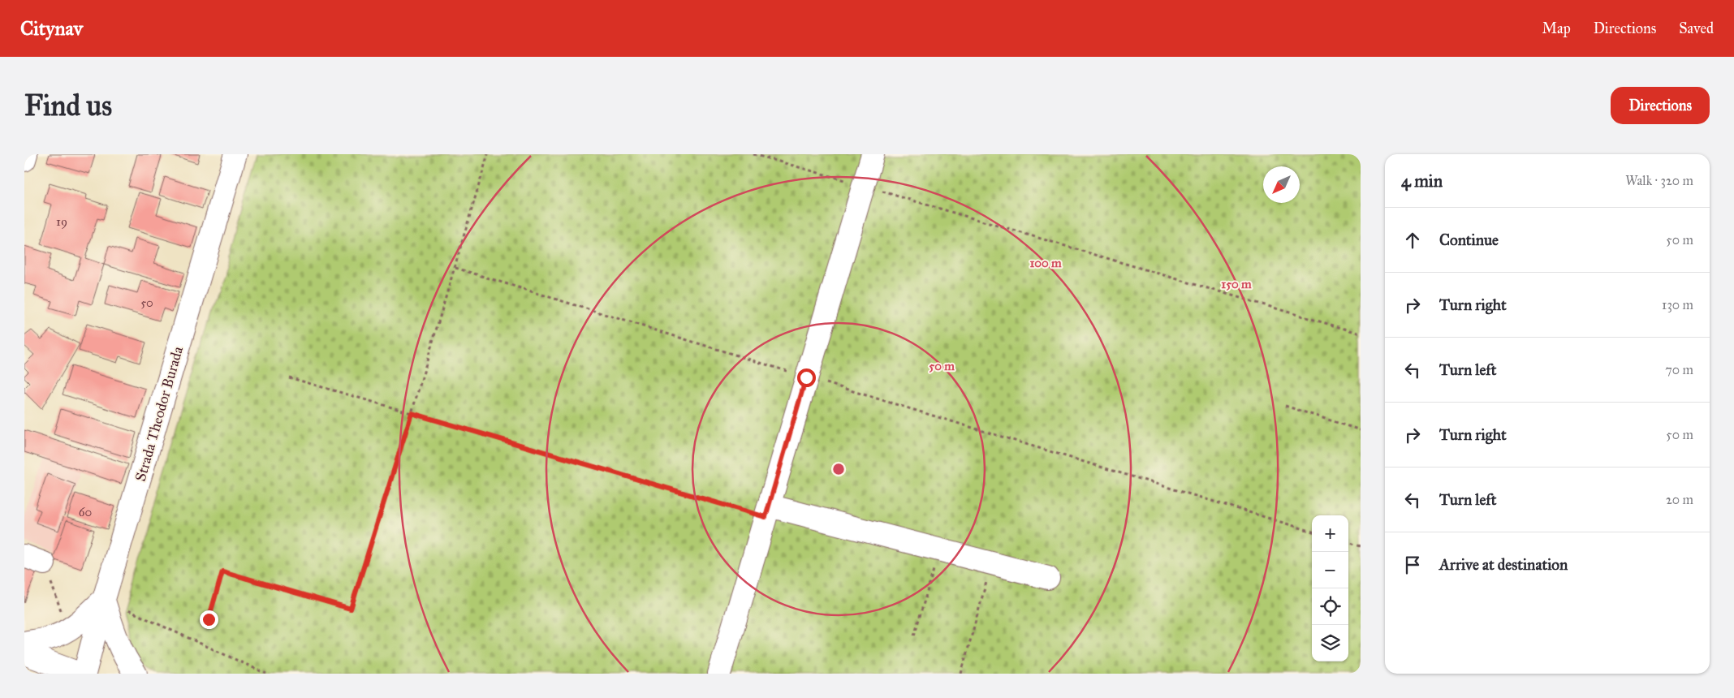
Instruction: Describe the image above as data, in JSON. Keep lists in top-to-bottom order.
{
  "streets": {
    "street": ["Strada Theodor Burada"]
  },
  "house_numbers": ["19", "50", "60"],
  "north": "bottom left",
  "page": {
    "header": "Citynav",
    "nav": ["Map", "Directions", "Saved"],
    "buttons": "Directions",
    "title": "Find us",
    "heading": ["4 min", "Walk · 320 m"],
    "list": [
      ["Continue", "50 m"],
      ["Turn right", "130 m"],
      ["Turn left", "70 m"],
      ["Turn right", "50 m"],
      ["Turn left", "20 m"],
      "Arrive at destination"
    ],
    "map_buttons": ["+", "−"]
  },
  "rings": ["100 m", "150 m", "50 m"]
}
